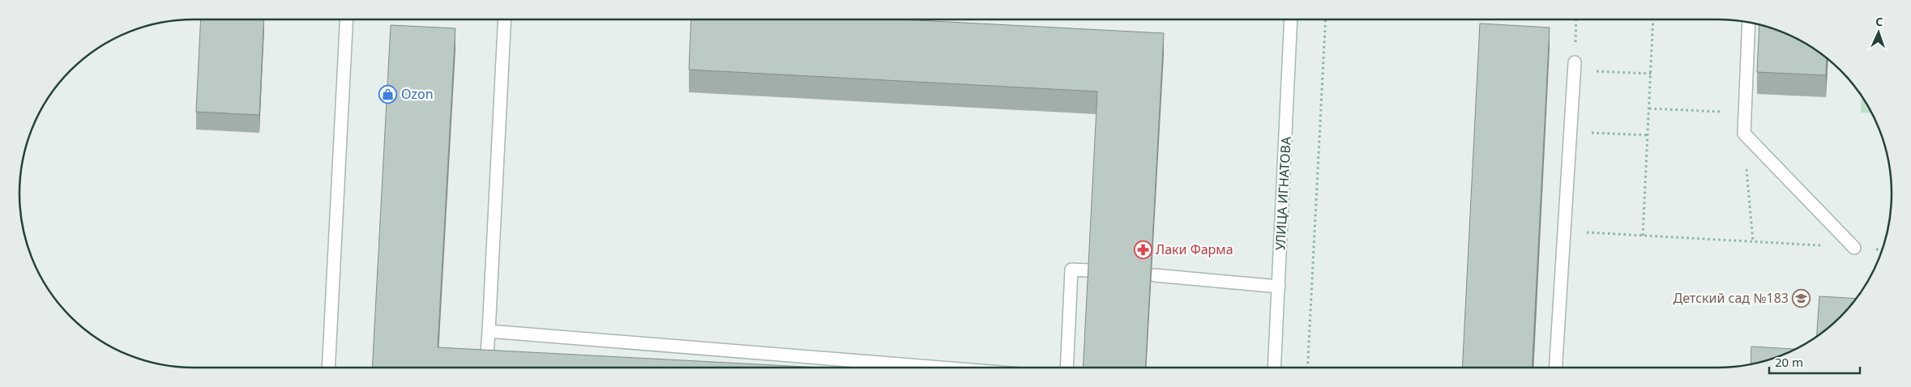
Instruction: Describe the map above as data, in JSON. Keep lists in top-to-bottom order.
{
  "streets": {
    "street": ["УЛИЦА ИГНАТОВА"]
  },
  "places": {
    "shop": ["Ozon"],
    "pharmacy": ["Лаки Фарма"],
    "school or university": ["Детский сад №183"]
  },
  "scale_bar": "20 m",
  "north": "top"
}
